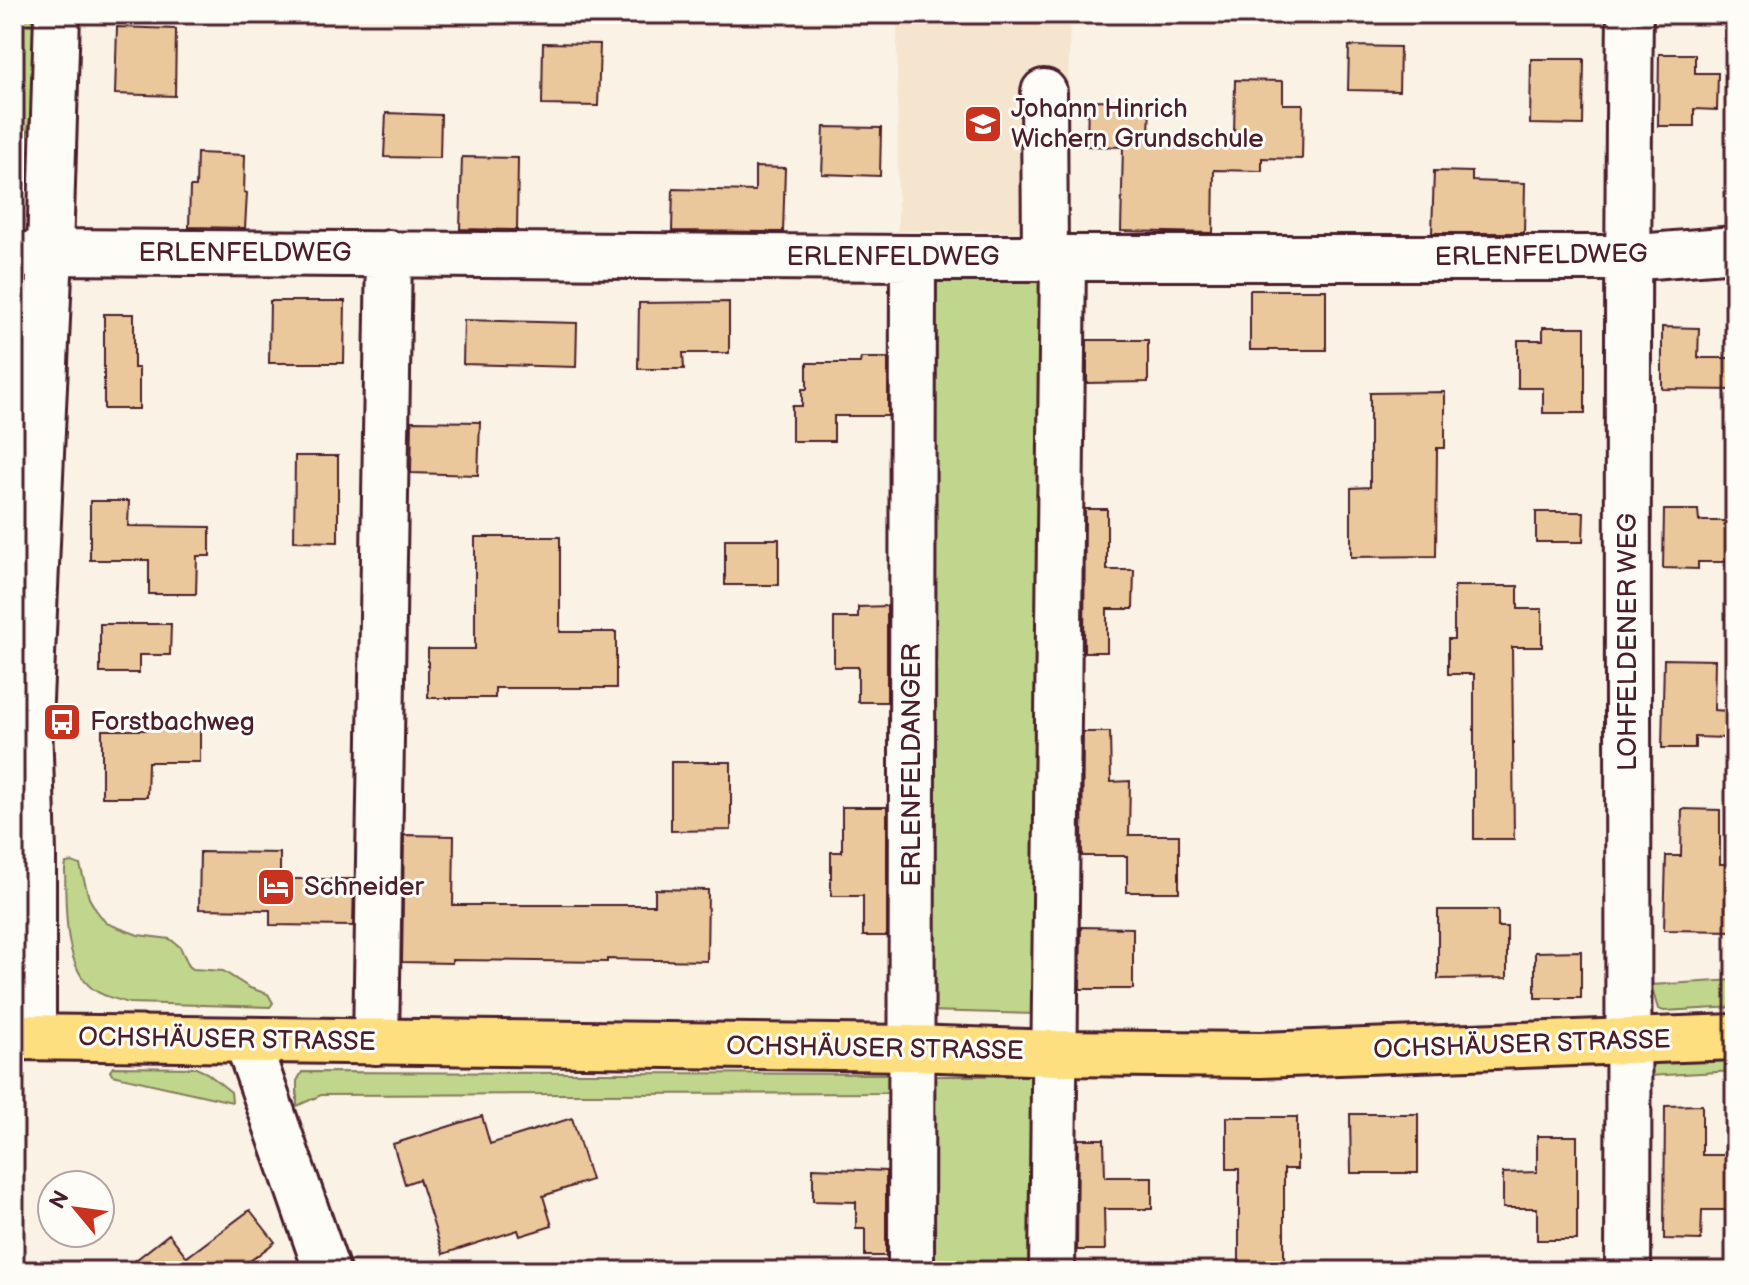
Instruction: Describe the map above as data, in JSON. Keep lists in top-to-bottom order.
{
  "streets": {
    "main road": ["OCHSHÄUSER STRASSE"],
    "street": ["ERLENFELDWEG", "LOHFELDENER WEG", "ERLENFELDANGER"]
  },
  "crossings": [
    ["ERLENFELDWEG", "LOHFELDENER WEG"],
    ["ERLENFELDWEG", "ERLENFELDANGER"],
    ["LOHFELDENER WEG", "OCHSHÄUSER STRASSE"],
    ["ERLENFELDANGER", "OCHSHÄUSER STRASSE"]
  ],
  "places": {
    "school or university": ["Johann Hinrich Wichern Grundschule"],
    "bus stop": ["Forstbachweg"],
    "hotel": ["Schneider"]
  },
  "north": "top left"
}
